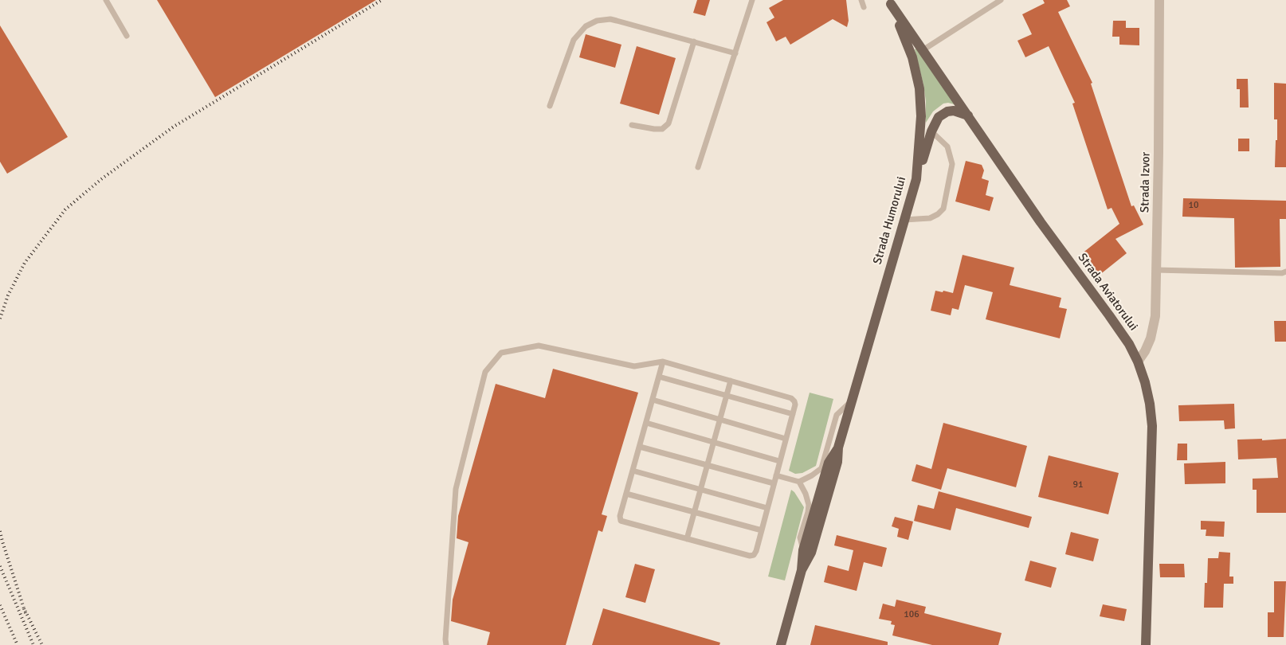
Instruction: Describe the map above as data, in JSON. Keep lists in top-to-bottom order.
{
  "streets": {
    "main road": ["Strada Humorului", "Strada Aviatorului"],
    "street": ["Strada Izvor"]
  },
  "crossings": [
    ["Strada Izvor", "Strada Aviatorului"],
    ["Strada Humorului", "Strada Aviatorului"]
  ],
  "house_numbers": ["10", "91", "106"]
}
